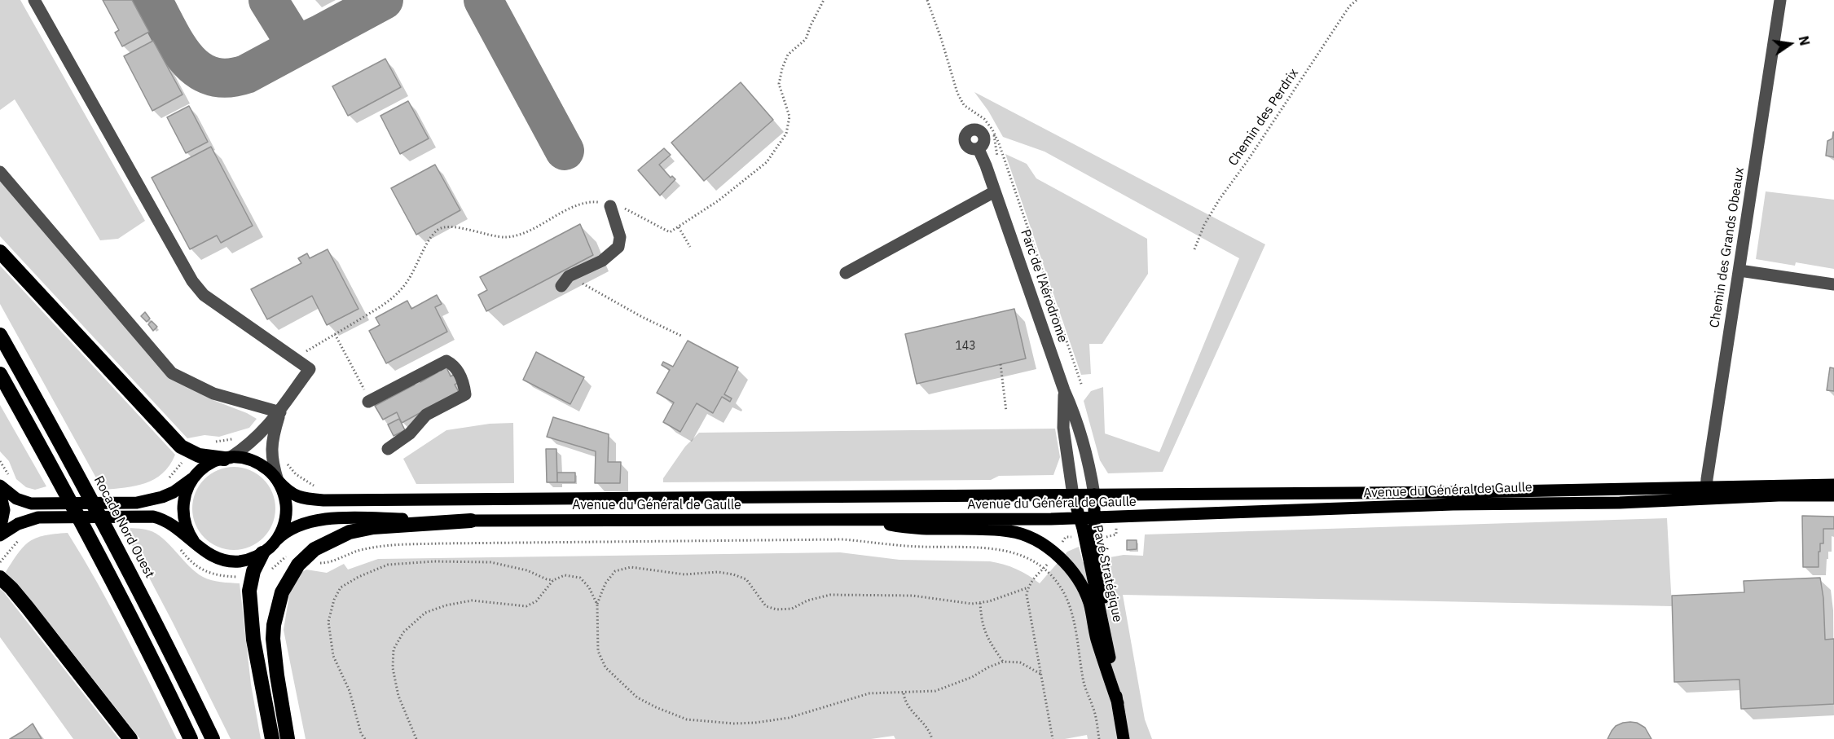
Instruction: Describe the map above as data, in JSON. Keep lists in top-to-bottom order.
{
  "streets": {
    "highway": ["Rocade Nord Ouest"],
    "main road": ["Avenue du Général de Gaulle", "Pavé Stratégique"],
    "street": ["Chemin des Grands Obeaux", "Parc de l'Aérodrome"],
    "path": ["Chemin des Perdrix"]
  },
  "crossings": [
    ["Chemin des Grands Obeaux", "Avenue du Général de Gaulle"],
    ["Parc de l'Aérodrome", "Avenue du Général de Gaulle"],
    ["Parc de l'Aérodrome", "Pavé Stratégique"],
    ["Avenue du Général de Gaulle", "Pavé Stratégique"]
  ],
  "house_numbers": ["143"],
  "north": "right"
}
